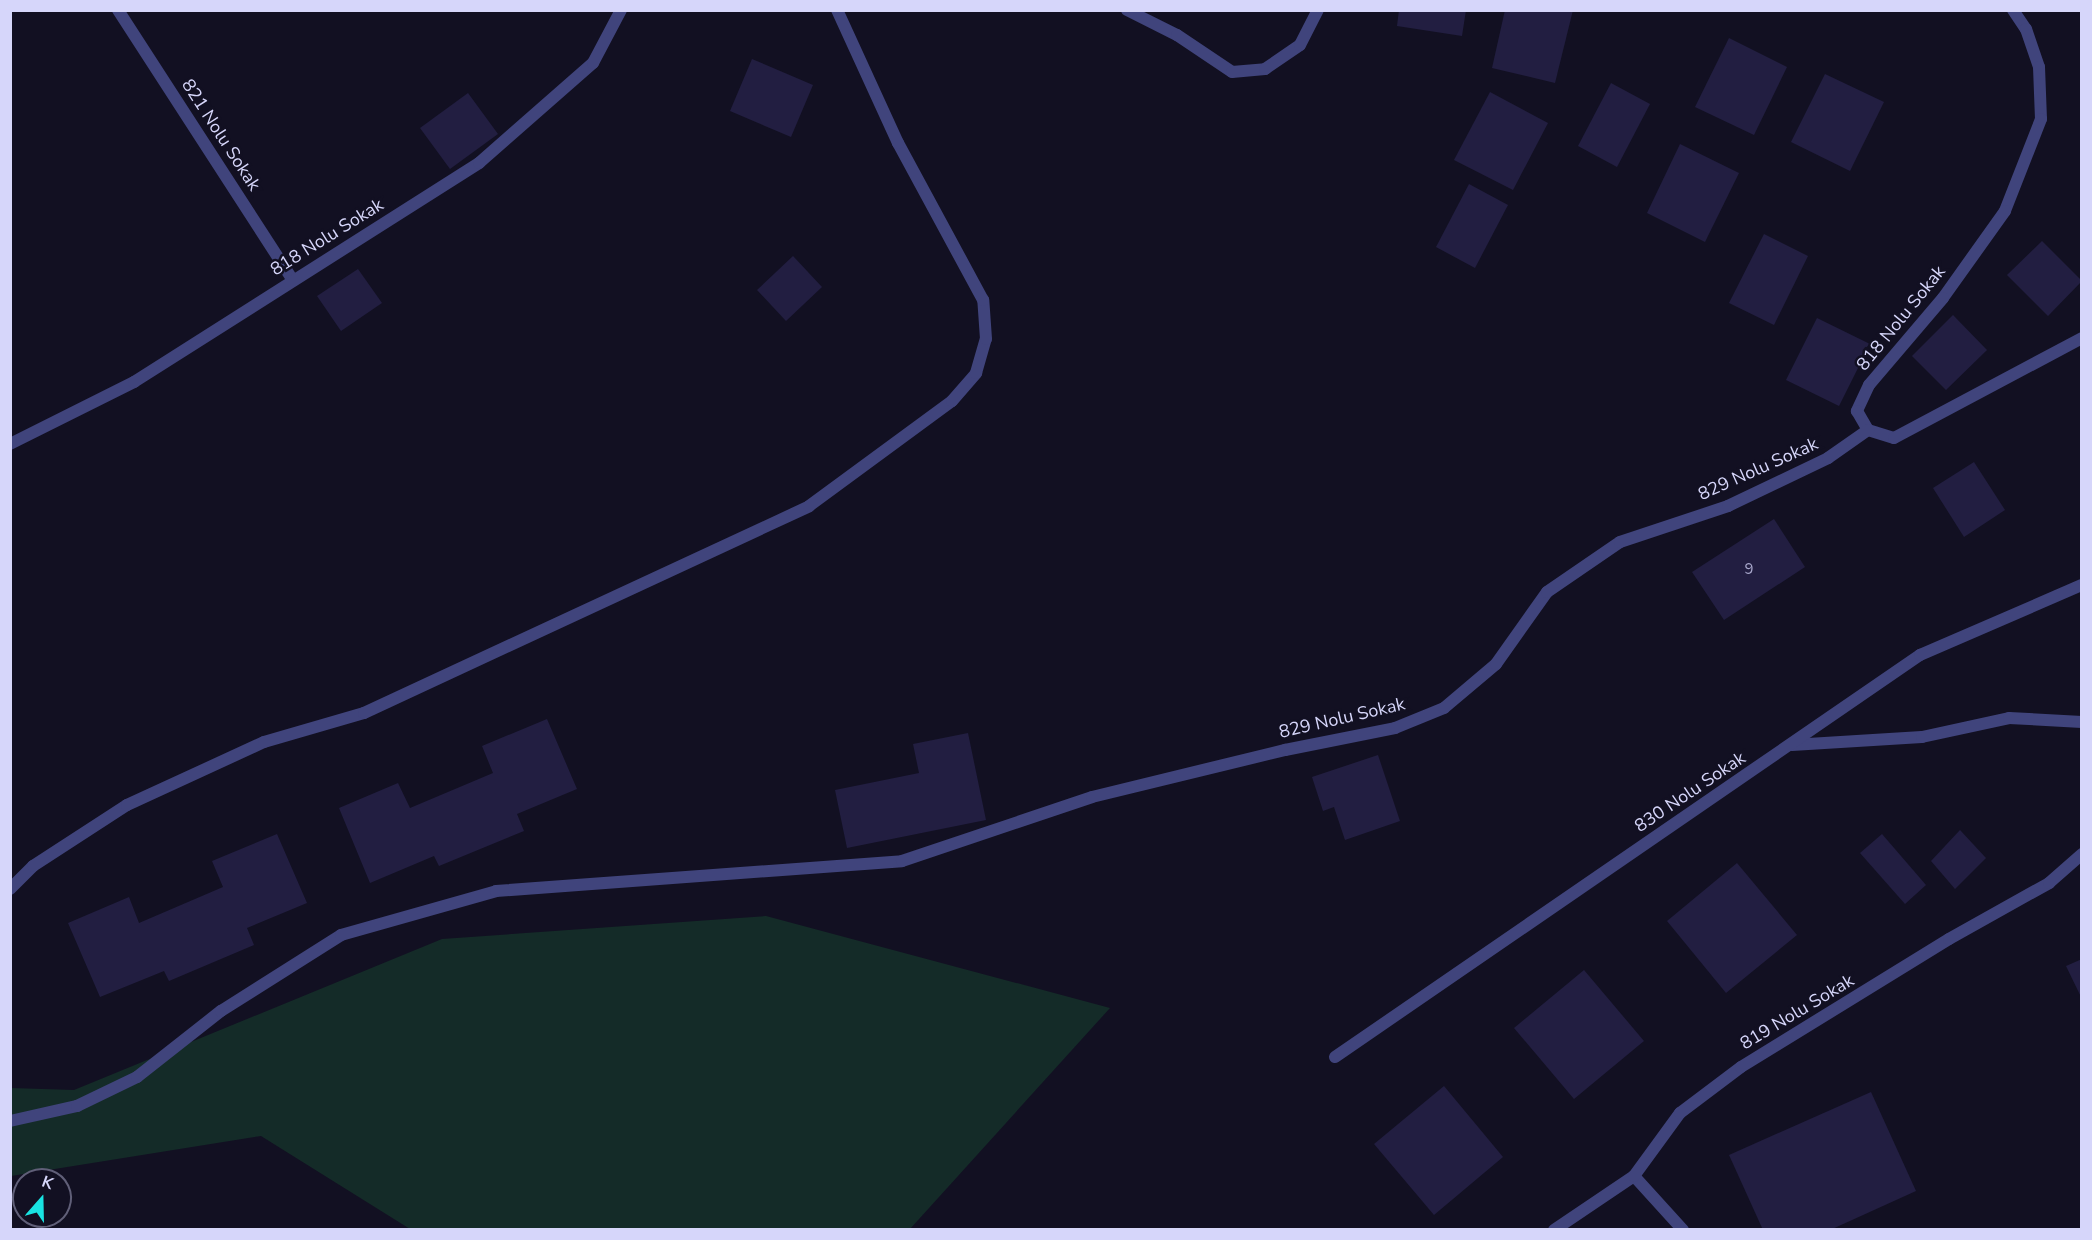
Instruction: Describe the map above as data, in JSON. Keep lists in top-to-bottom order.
{
  "streets": {
    "street": [
      "821 Nolu Sokak",
      "818 Nolu Sokak",
      "829 Nolu Sokak",
      "830 Nolu Sokak",
      "819 Nolu Sokak"
    ]
  },
  "crossings": [
    ["821 Nolu Sokak", "818 Nolu Sokak"],
    ["818 Nolu Sokak", "829 Nolu Sokak"]
  ],
  "house_numbers": ["9"],
  "north": "top"
}
